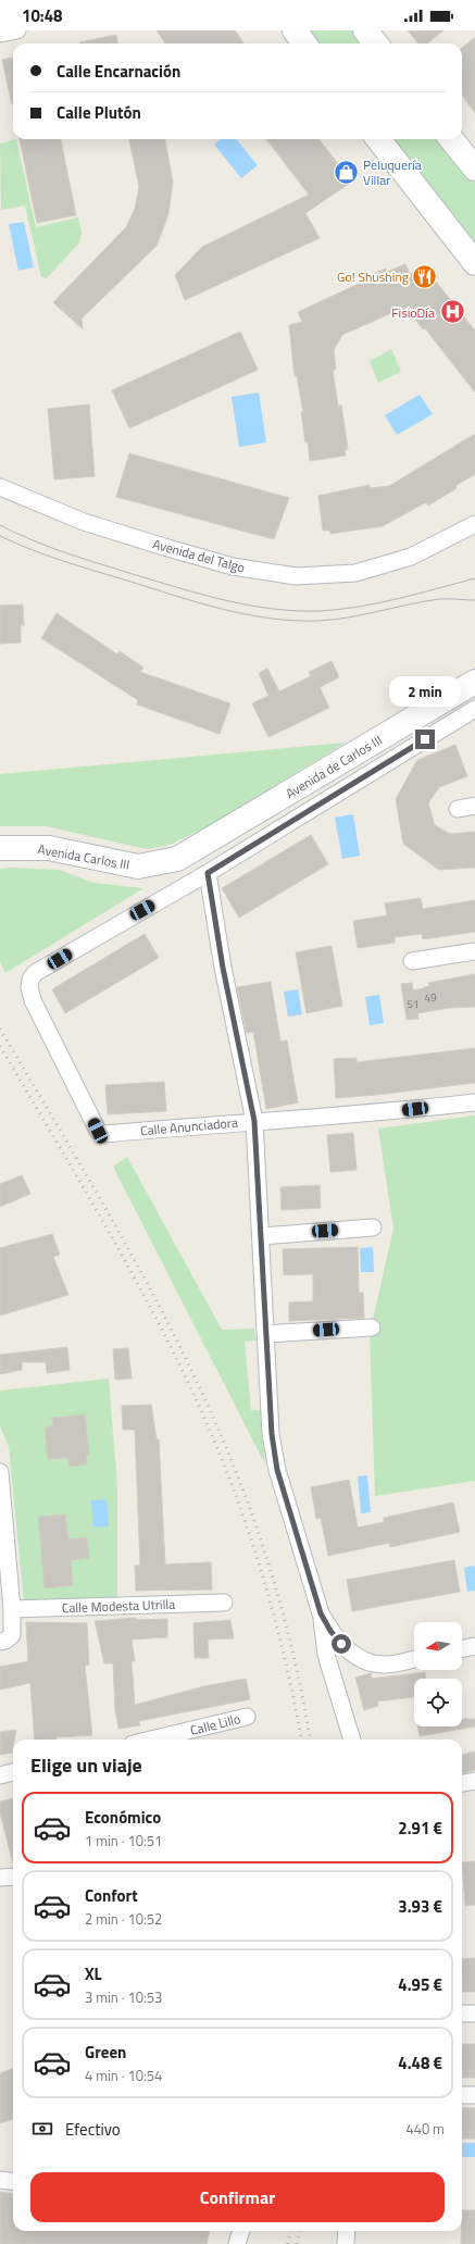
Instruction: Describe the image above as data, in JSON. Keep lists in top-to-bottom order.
{
  "streets": {
    "street": [
      "Avenida del Talgo",
      "Avenida de Carlos III",
      "Avenida Carlos III",
      "Calle Anunciadora",
      "Calle Modesta Utrilla",
      "Calle Lillo"
    ]
  },
  "crossings": [
    ["Avenida de Carlos III", "Avenida Carlos III"]
  ],
  "places": {
    "shop": ["Peluquería Villar"],
    "restaurant": ["Go! Shushing"],
    "hospital": ["FisioDía"]
  },
  "house_numbers": ["49", "51"],
  "north": "left",
  "page": {
    "status": "10:48",
    "banner": ["Calle Encarnación", "Calle Plutón"],
    "bubble": "2 min",
    "heading": "Elige un viaje",
    "list": [
      {
        "name": "Económico",
        "note": "1 min · 10:51",
        "value": "2.91 €"
      },
      {
        "name": "Confort",
        "note": "2 min · 10:52",
        "value": "3.93 €"
      },
      {
        "name": "XL",
        "note": "3 min · 10:53",
        "value": "4.95 €"
      },
      {
        "name": "Green",
        "note": "4 min · 10:54",
        "value": "4.48 €"
      }
    ],
    "pay": ["Efectivo", "440 m"],
    "buttons": "Confirmar"
  }
}
